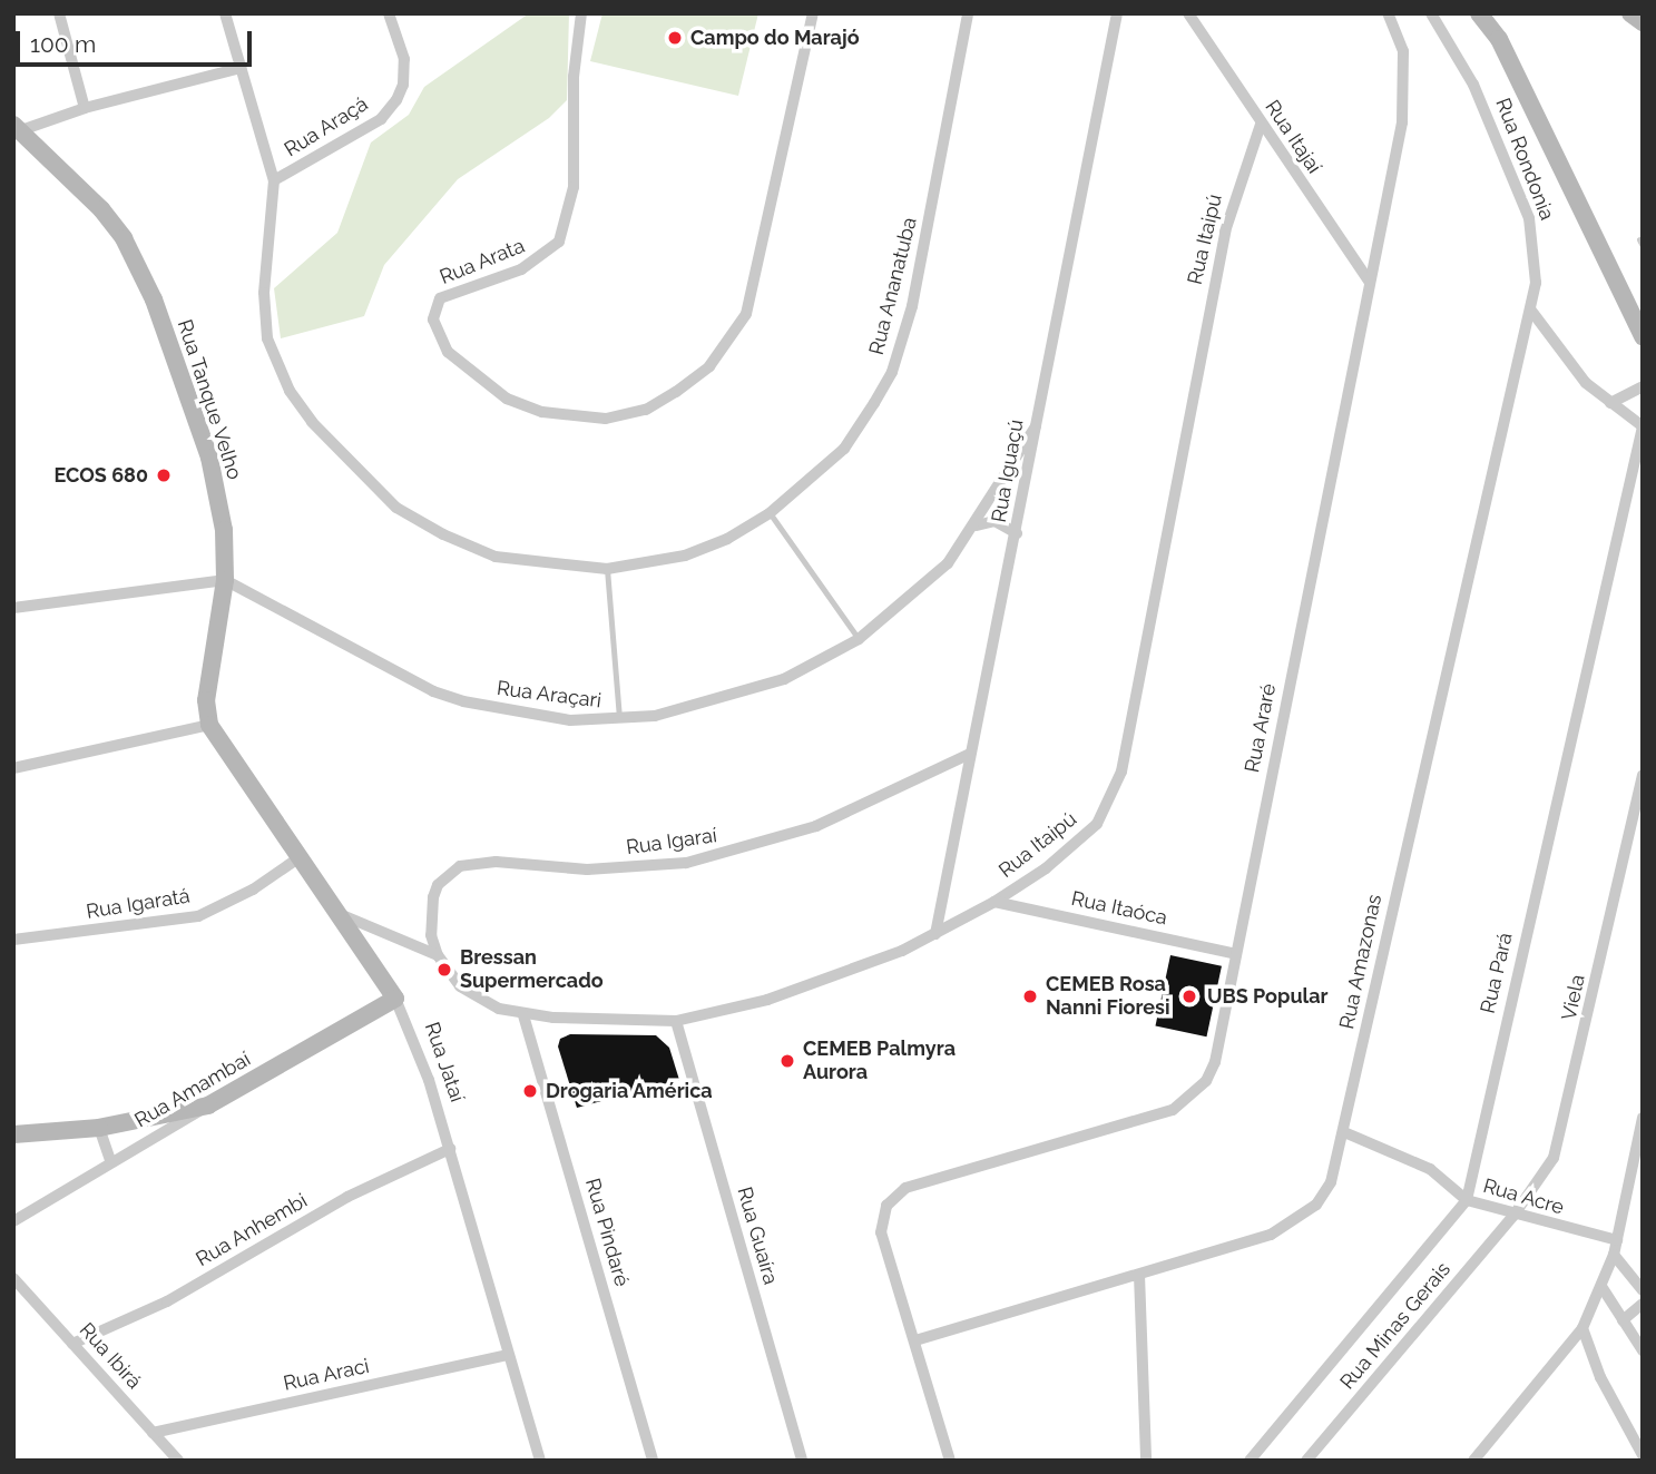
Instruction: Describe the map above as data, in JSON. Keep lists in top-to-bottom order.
{
  "streets": {
    "street": [
      "Rua Araçá",
      "Rua Itajaí",
      "Rua Rondonia",
      "Rua Itaipú",
      "Rua Arata",
      "Rua Ananatuba",
      "Rua Tanque Velho",
      "Rua Iguaçú",
      "Rua Araçari",
      "Rua Araré",
      "Rua Igaraí",
      "Rua Igaratá",
      "Rua Itaóca",
      "Rua Amazonas",
      "Rua Pará",
      "Viela",
      "Rua Jataí",
      "Rua Amambaí",
      "Rua Acre",
      "Rua Anhembi",
      "Rua Pindaré",
      "Rua Guaíra",
      "Rua Minas Gerais",
      "Rua Ibirá",
      "Rua Araci"
    ]
  },
  "crossings": [
    ["Rua Araçá", "Rua Ananatuba"],
    ["Rua Itajaí", "Rua Itaipú"],
    ["Rua Itajaí", "Rua Araré"],
    ["Rua Rondonia", "Rua Amazonas"],
    ["Rua Itaipú", "Rua Iguaçú"],
    ["Rua Itaipú", "Rua Igaraí"],
    ["Rua Itaipú", "Rua Itaóca"],
    ["Rua Itaipú", "Rua Pindaré"],
    ["Rua Itaipú", "Rua Guaíra"],
    ["Rua Tanque Velho", "Rua Araçari"],
    ["Rua Tanque Velho", "Rua Jataí"],
    ["Rua Iguaçú", "Rua Araçari"],
    ["Rua Iguaçú", "Rua Igaraí"],
    ["Rua Araré", "Rua Itaóca"],
    ["Rua Araré", "Rua Amazonas"],
    ["Rua Igaratá", "Rua Jataí"],
    ["Rua Amazonas", "Rua Acre"],
    ["Rua Pará", "Rua Acre"],
    ["Viela", "Rua Acre"],
    ["Viela", "Rua Minas Gerais"],
    ["Rua Jataí", "Rua Amambaí"],
    ["Rua Jataí", "Rua Anhembi"],
    ["Rua Jataí", "Rua Araci"],
    ["Rua Acre", "Rua Minas Gerais"],
    ["Rua Anhembi", "Rua Ibirá"],
    ["Rua Ibirá", "Rua Araci"]
  ],
  "places": [
    "Campo do Marajó",
    "ECOS 680",
    "Bressan Supermercado",
    "CEMEB Rosa Nanni Fioresi",
    "UBS Popular",
    "CEMEB Palmyra Aurora",
    "Drogaria América"
  ],
  "scale_bar": "100 m"
}
